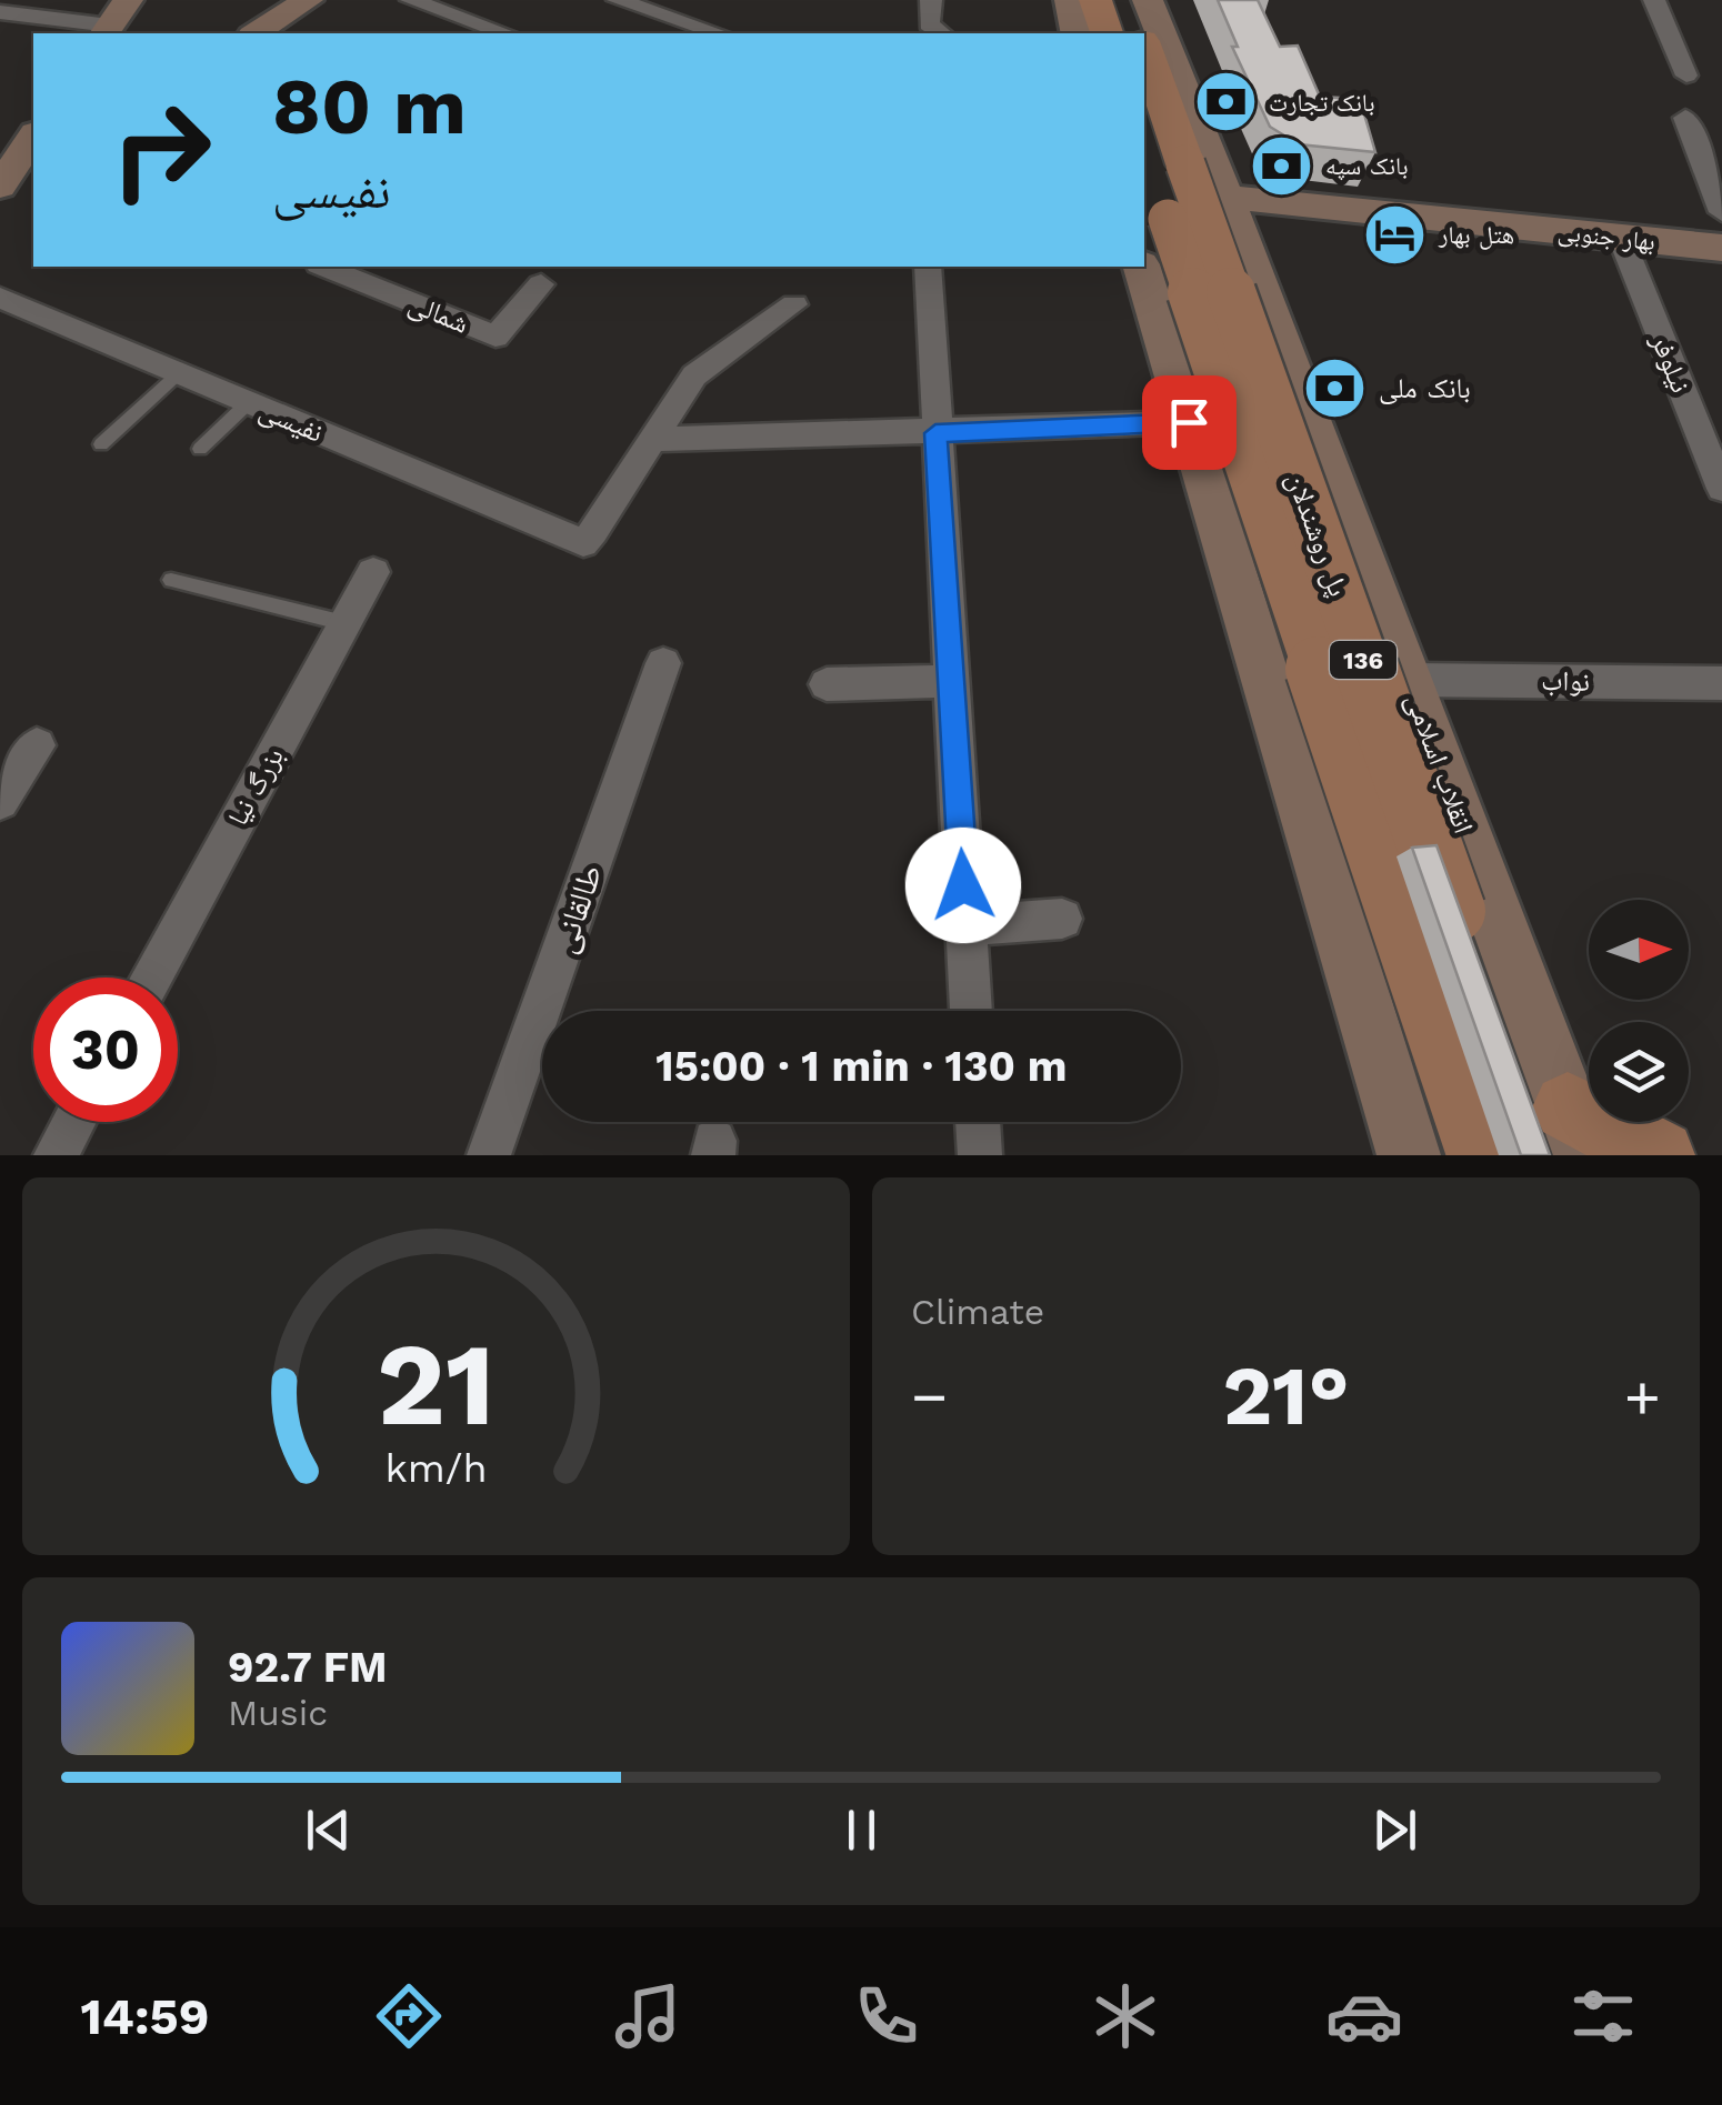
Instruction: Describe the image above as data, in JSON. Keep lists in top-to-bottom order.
{
  "streets": {
    "main road": [
      "بهار جنوبی",
      "پل روشندلان",
      "136",
      "انقلاب اسلامی"
    ],
    "street": [
      "شمالی",
      "نیلوفر",
      "نفیسی",
      "نواب",
      "بزرگ نیا",
      "طالقانی"
    ]
  },
  "crossings": [
    ["بهار جنوبی", "نیلوفر"],
    ["بهار جنوبی", "پل روشندلان"],
    ["بهار جنوبی", "انقلاب اسلامی"],
    ["پل روشندلان", "انقلاب اسلامی"],
    ["نواب", "انقلاب اسلامی"]
  ],
  "places": {
    "bank": ["بانک تجارت", "بانک سپه", "بانک ملی"],
    "hotel": ["هتل بهار"]
  },
  "north": "right",
  "page": {
    "turn": ["80 m", "نفیسی"],
    "limit": "30",
    "trip": "15:00 · 1 min · 130 m",
    "tile": "Climate",
    "heat": ["−", "21°", "+"],
    "song": ["92.7 FM", "Music"],
    "tabs": "14:59",
    "gauge": ["21", "km/h"]
  }
}
